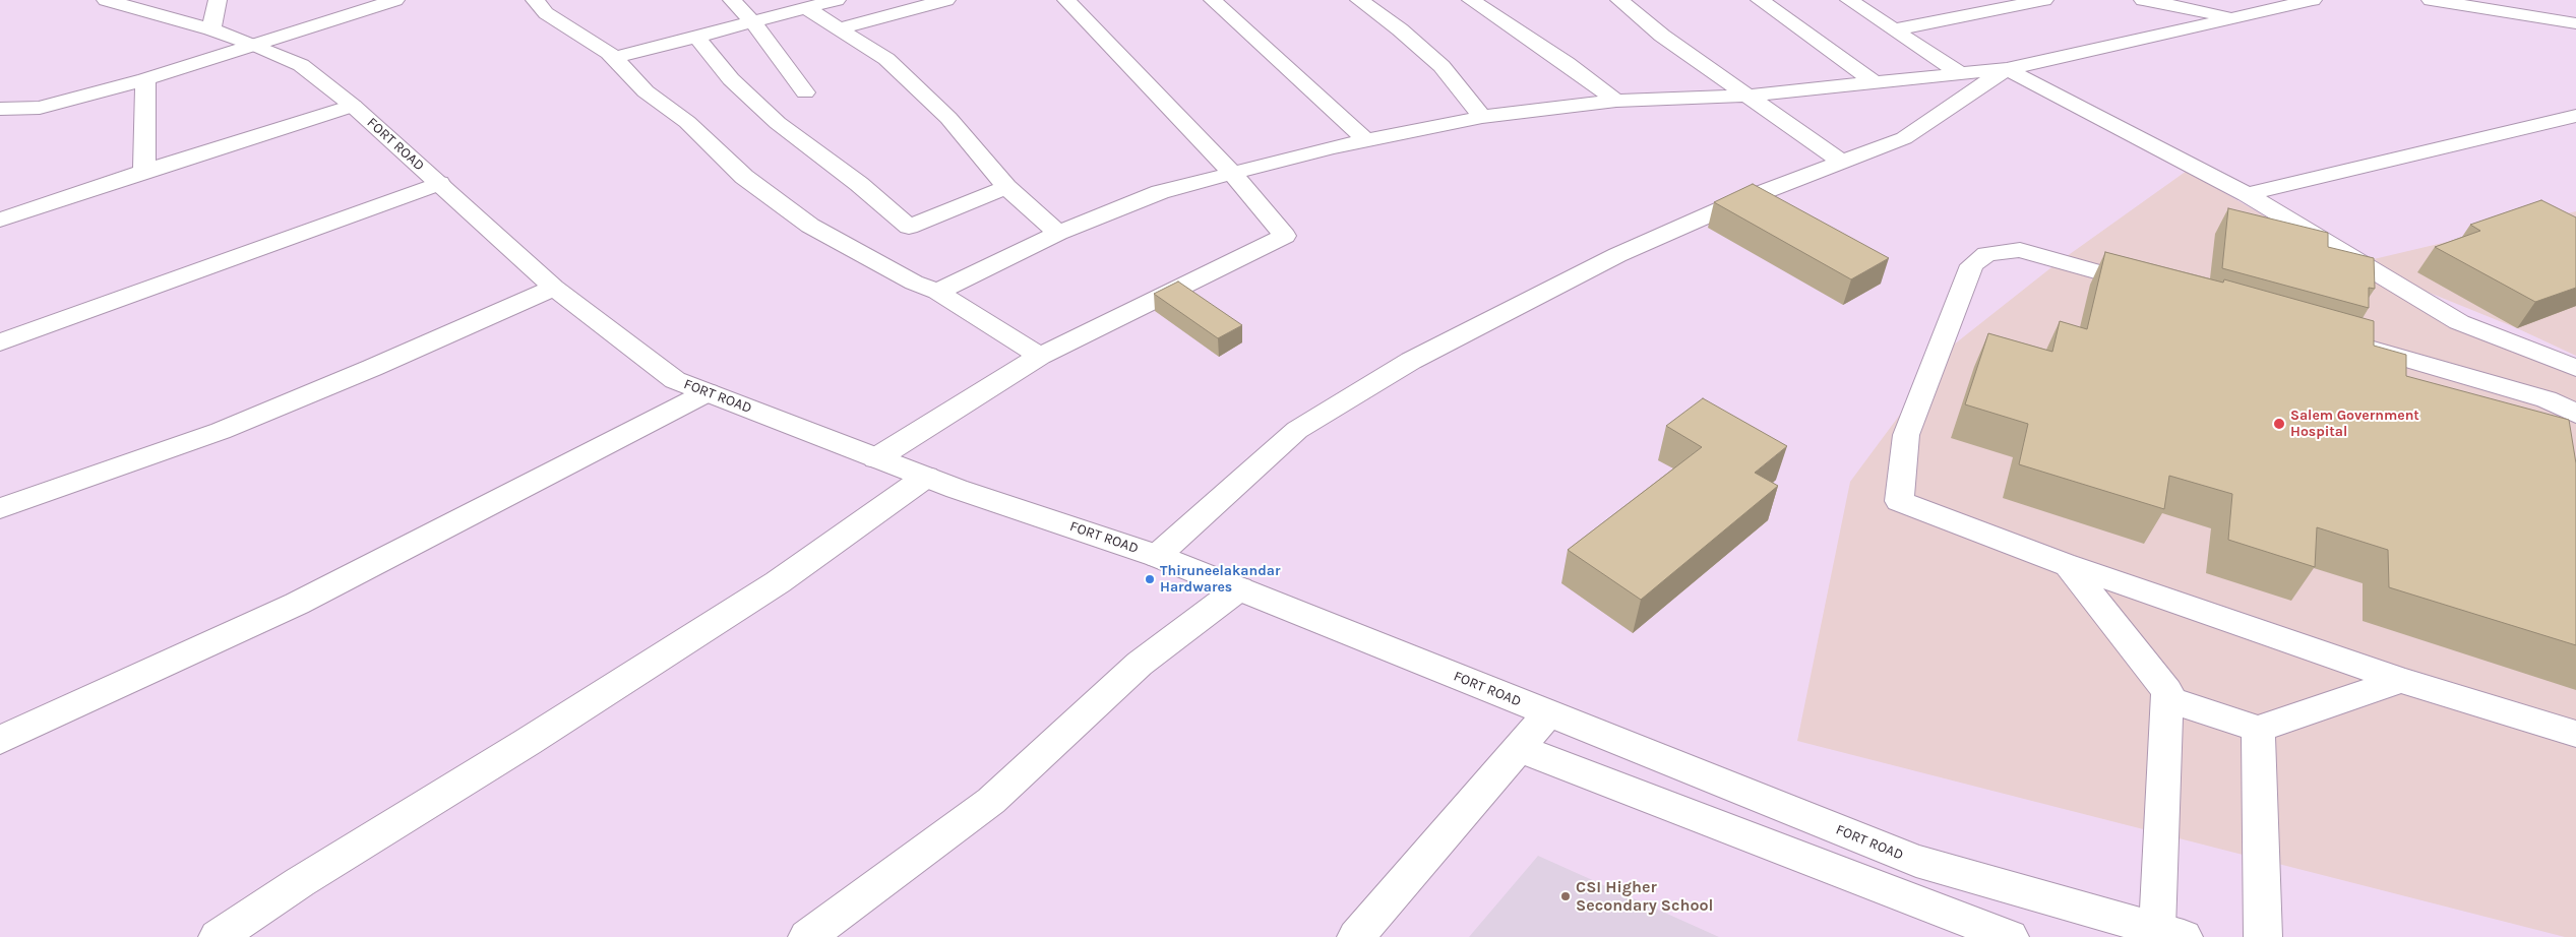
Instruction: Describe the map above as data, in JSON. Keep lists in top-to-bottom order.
{
  "streets": {
    "street": ["FORT ROAD"]
  },
  "places": ["Salem Government Hospital", "Thiruneelakandar Hardwares", "CSI Higher Secondary School"]
}
